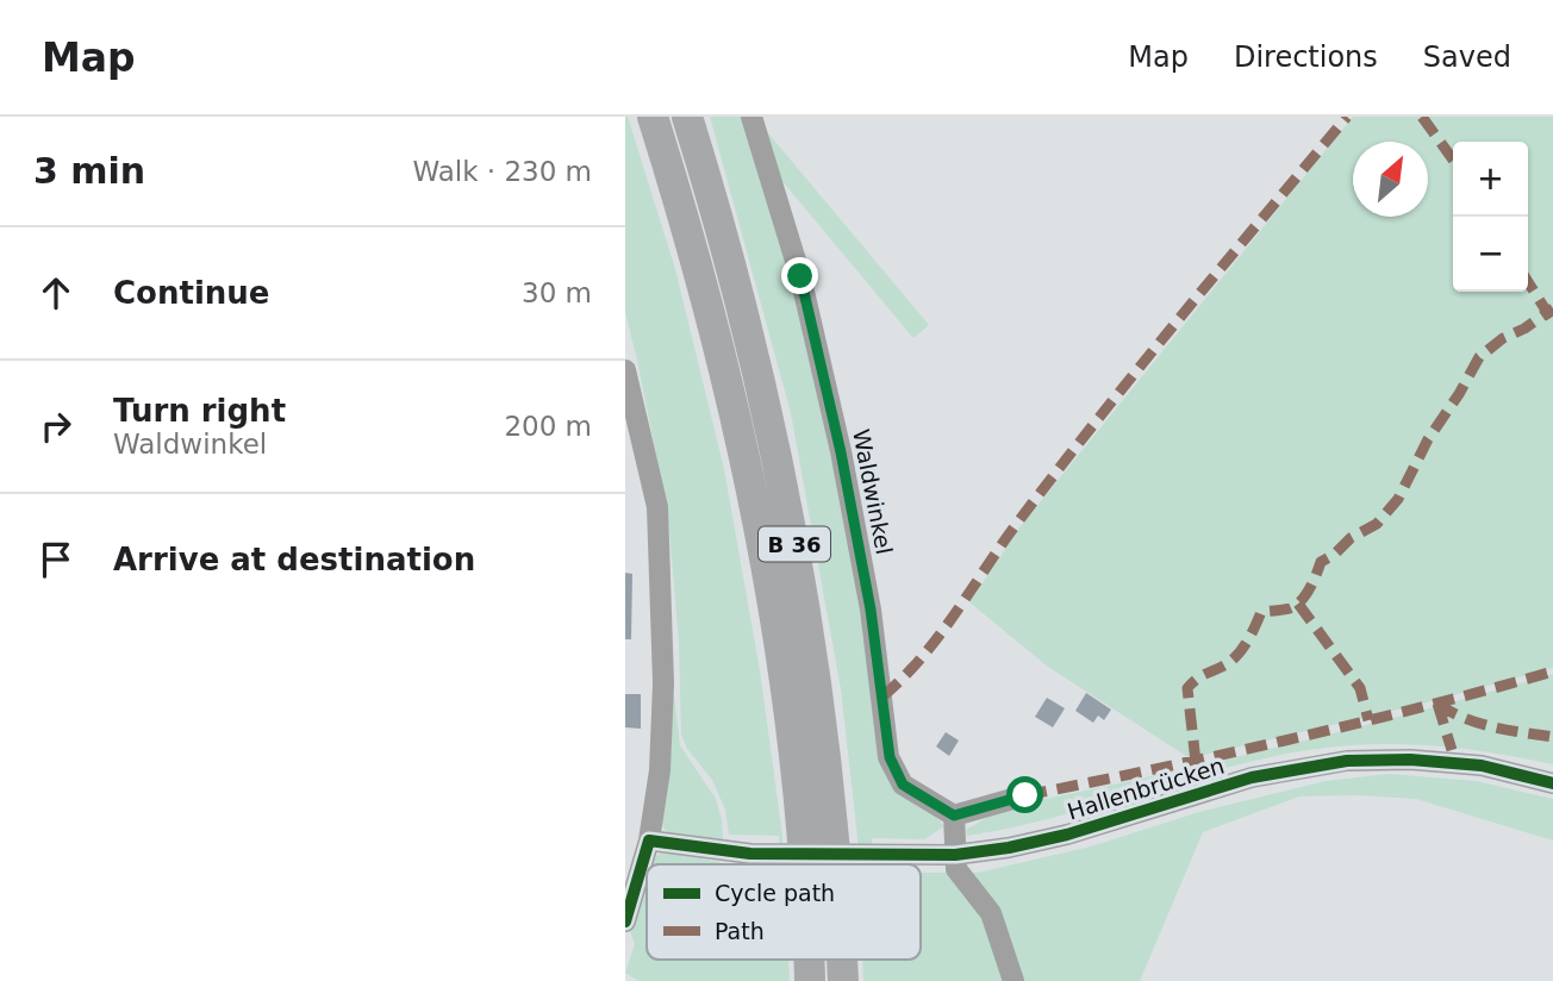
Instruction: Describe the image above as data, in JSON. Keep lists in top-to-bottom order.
{
  "streets": {
    "highway": ["B 36"],
    "street": ["Waldwinkel", "Hallenbrücken"]
  },
  "legend": ["Cycle path", "Path"],
  "north": "top right",
  "page": {
    "header": "Map",
    "nav": ["Map", "Directions", "Saved"],
    "heading": ["3 min", "Walk · 230 m"],
    "map_buttons": ["+", "−"],
    "list": [
      ["Continue", "30 m"],
      ["Turn right", "Waldwinkel", "200 m"],
      "Arrive at destination"
    ]
  }
}
